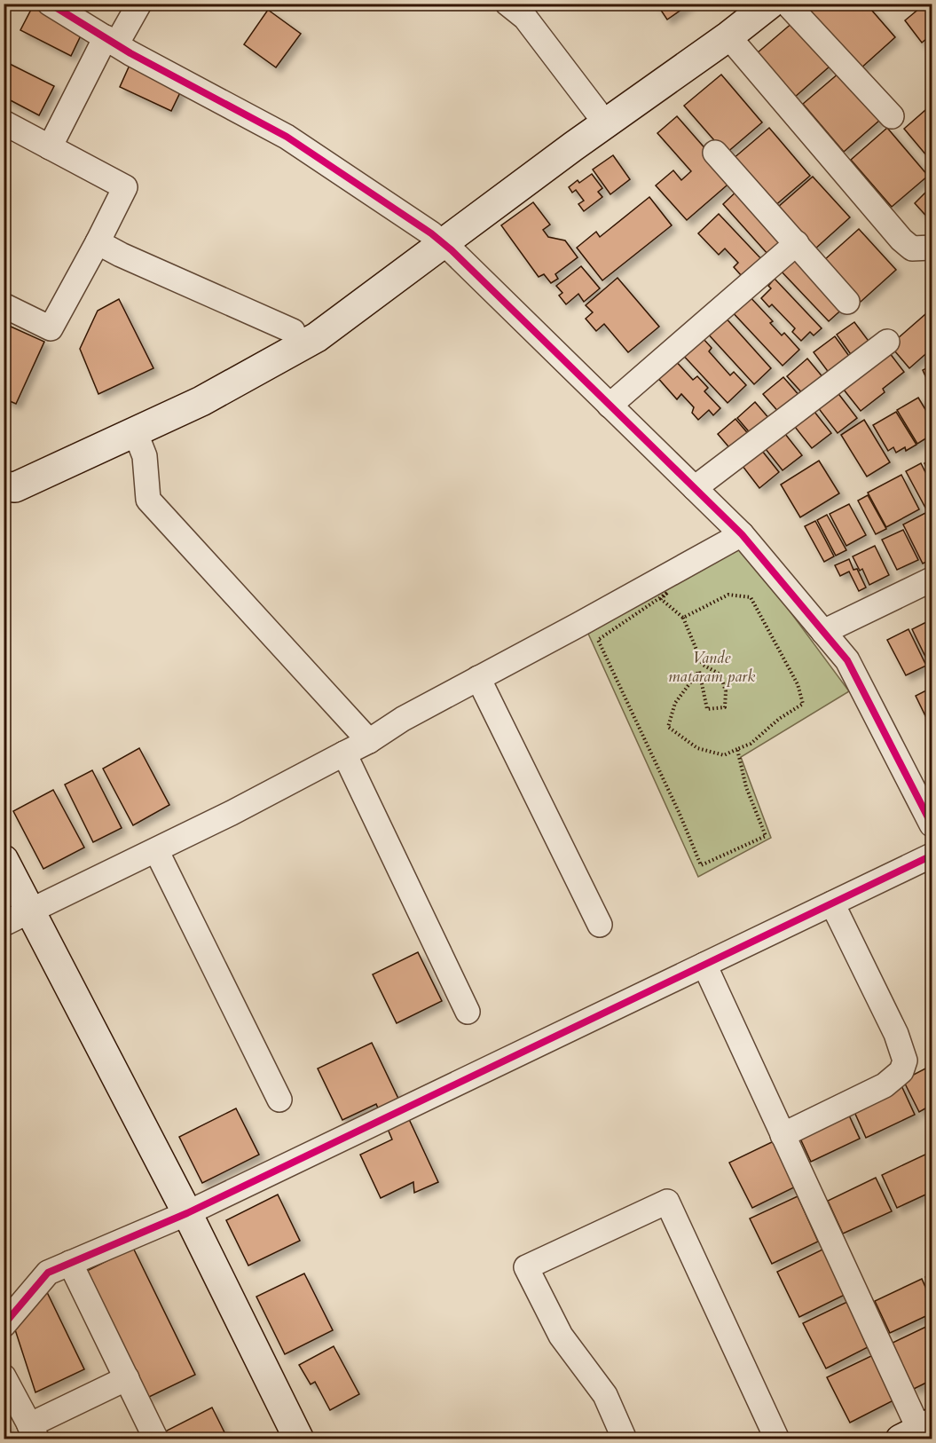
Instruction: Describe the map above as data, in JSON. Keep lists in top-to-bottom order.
{
  "parks": ["Vande mataram park"]
}
